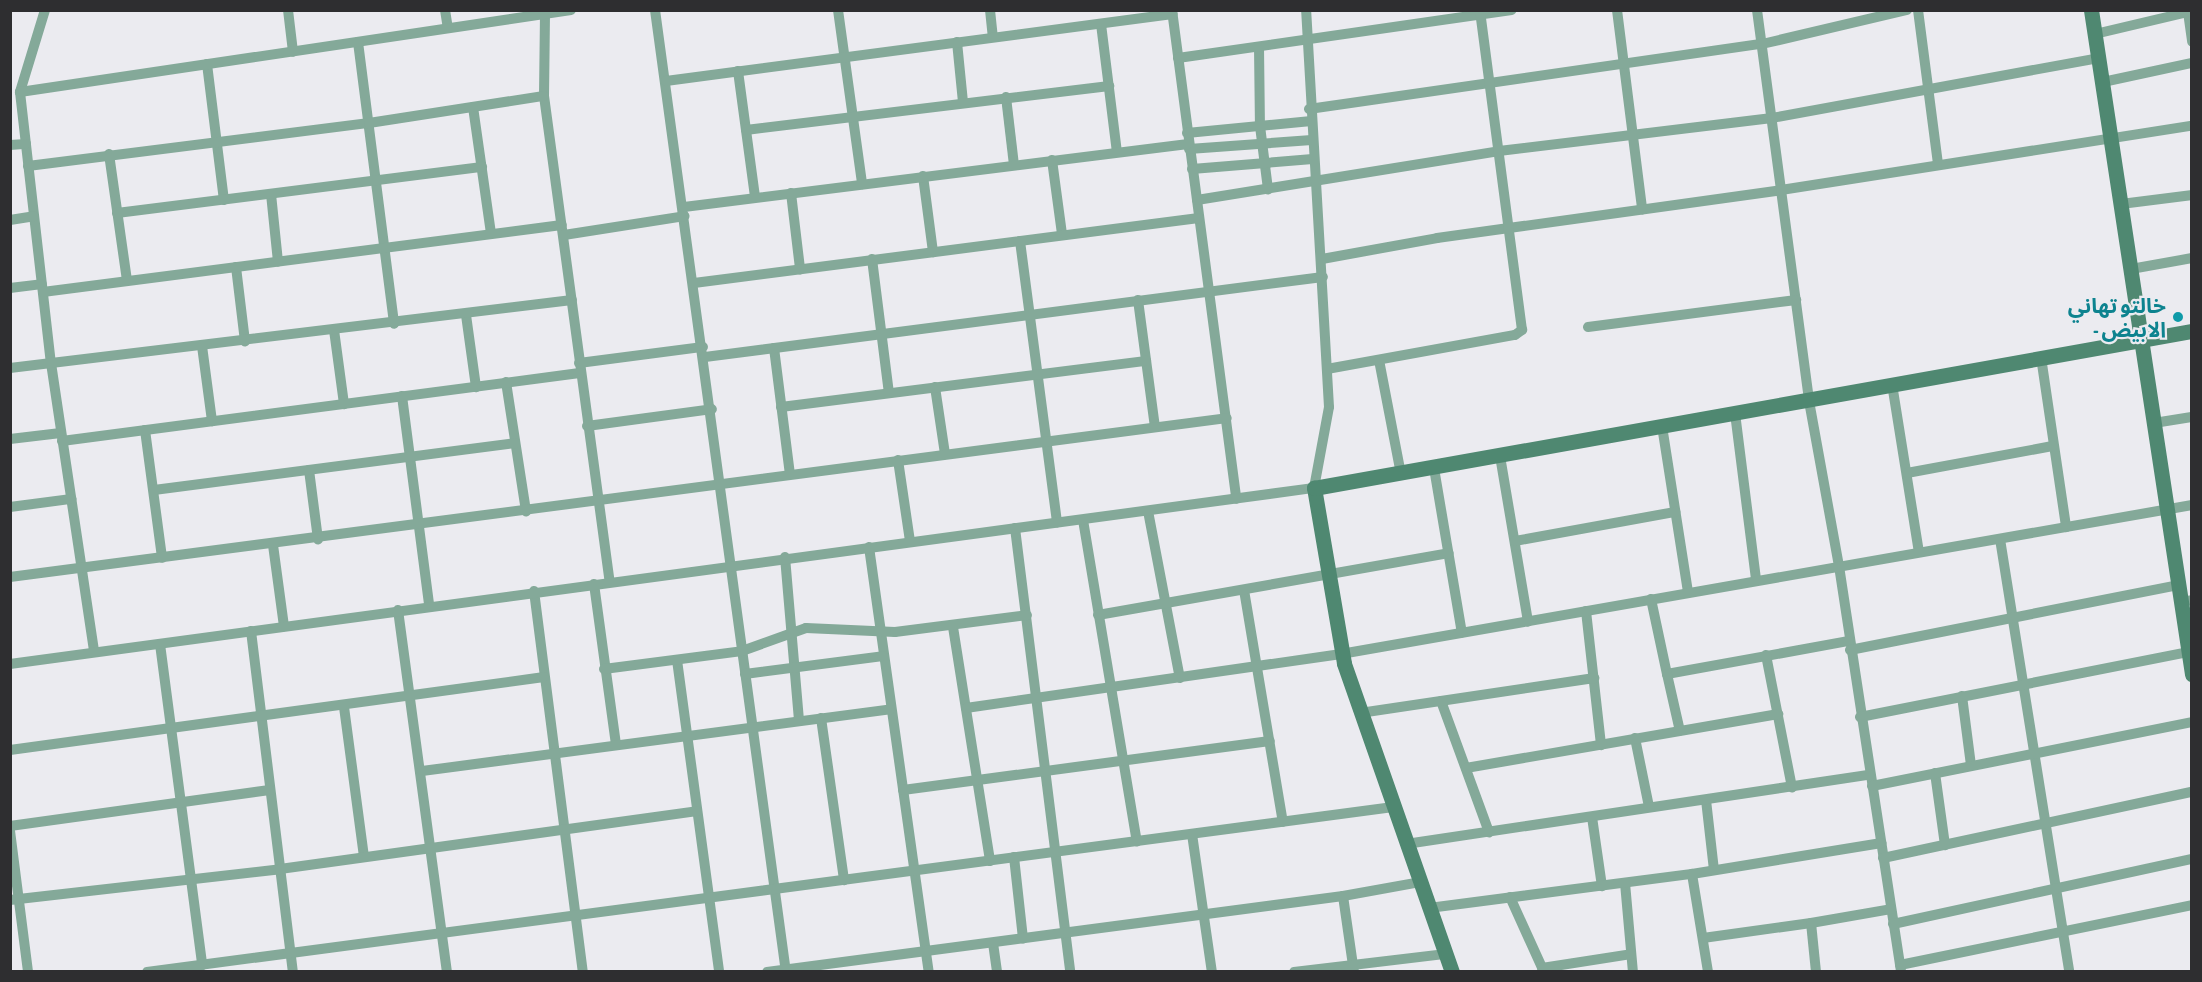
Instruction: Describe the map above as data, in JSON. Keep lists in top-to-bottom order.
{
  "places": ["خالتو تهاني - الابيض"]
}
